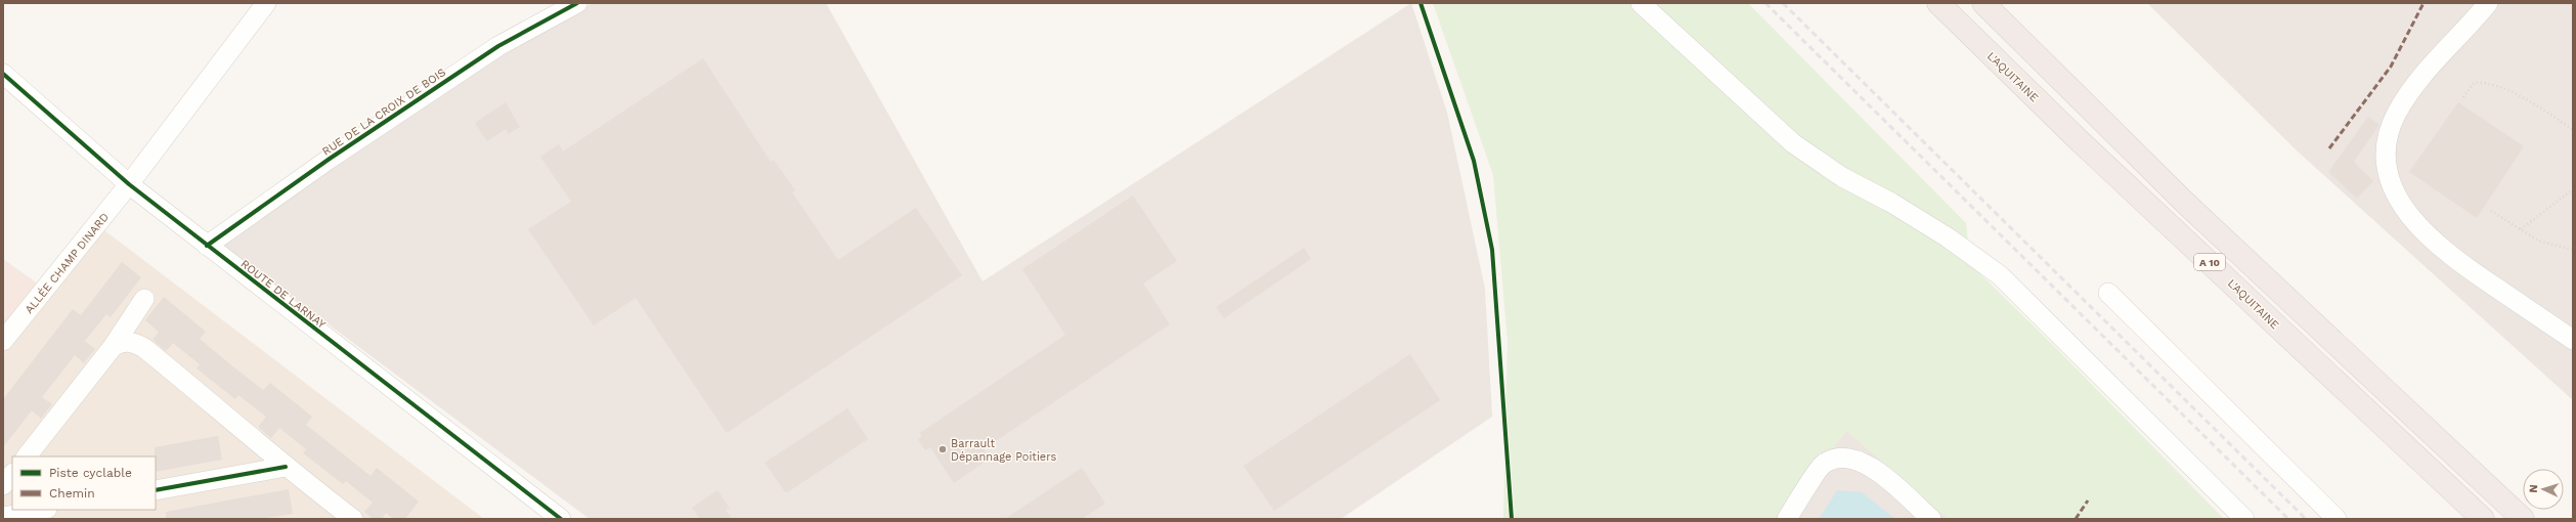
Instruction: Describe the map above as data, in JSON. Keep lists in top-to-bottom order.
{
  "streets": {
    "highway": ["L'AQUITAINE", "A 10"],
    "street": ["RUE DE LA CROIX DE BOIS", "ALLÉE CHAMP DINARD", "ROUTE DE LARNAY"]
  },
  "crossings": [
    ["RUE DE LA CROIX DE BOIS", "ROUTE DE LARNAY"],
    ["ALLÉE CHAMP DINARD", "ROUTE DE LARNAY"]
  ],
  "places": ["Barrault Dépannage Poitiers"],
  "legend": ["Piste cyclable", "Chemin"],
  "north": "left"
}
